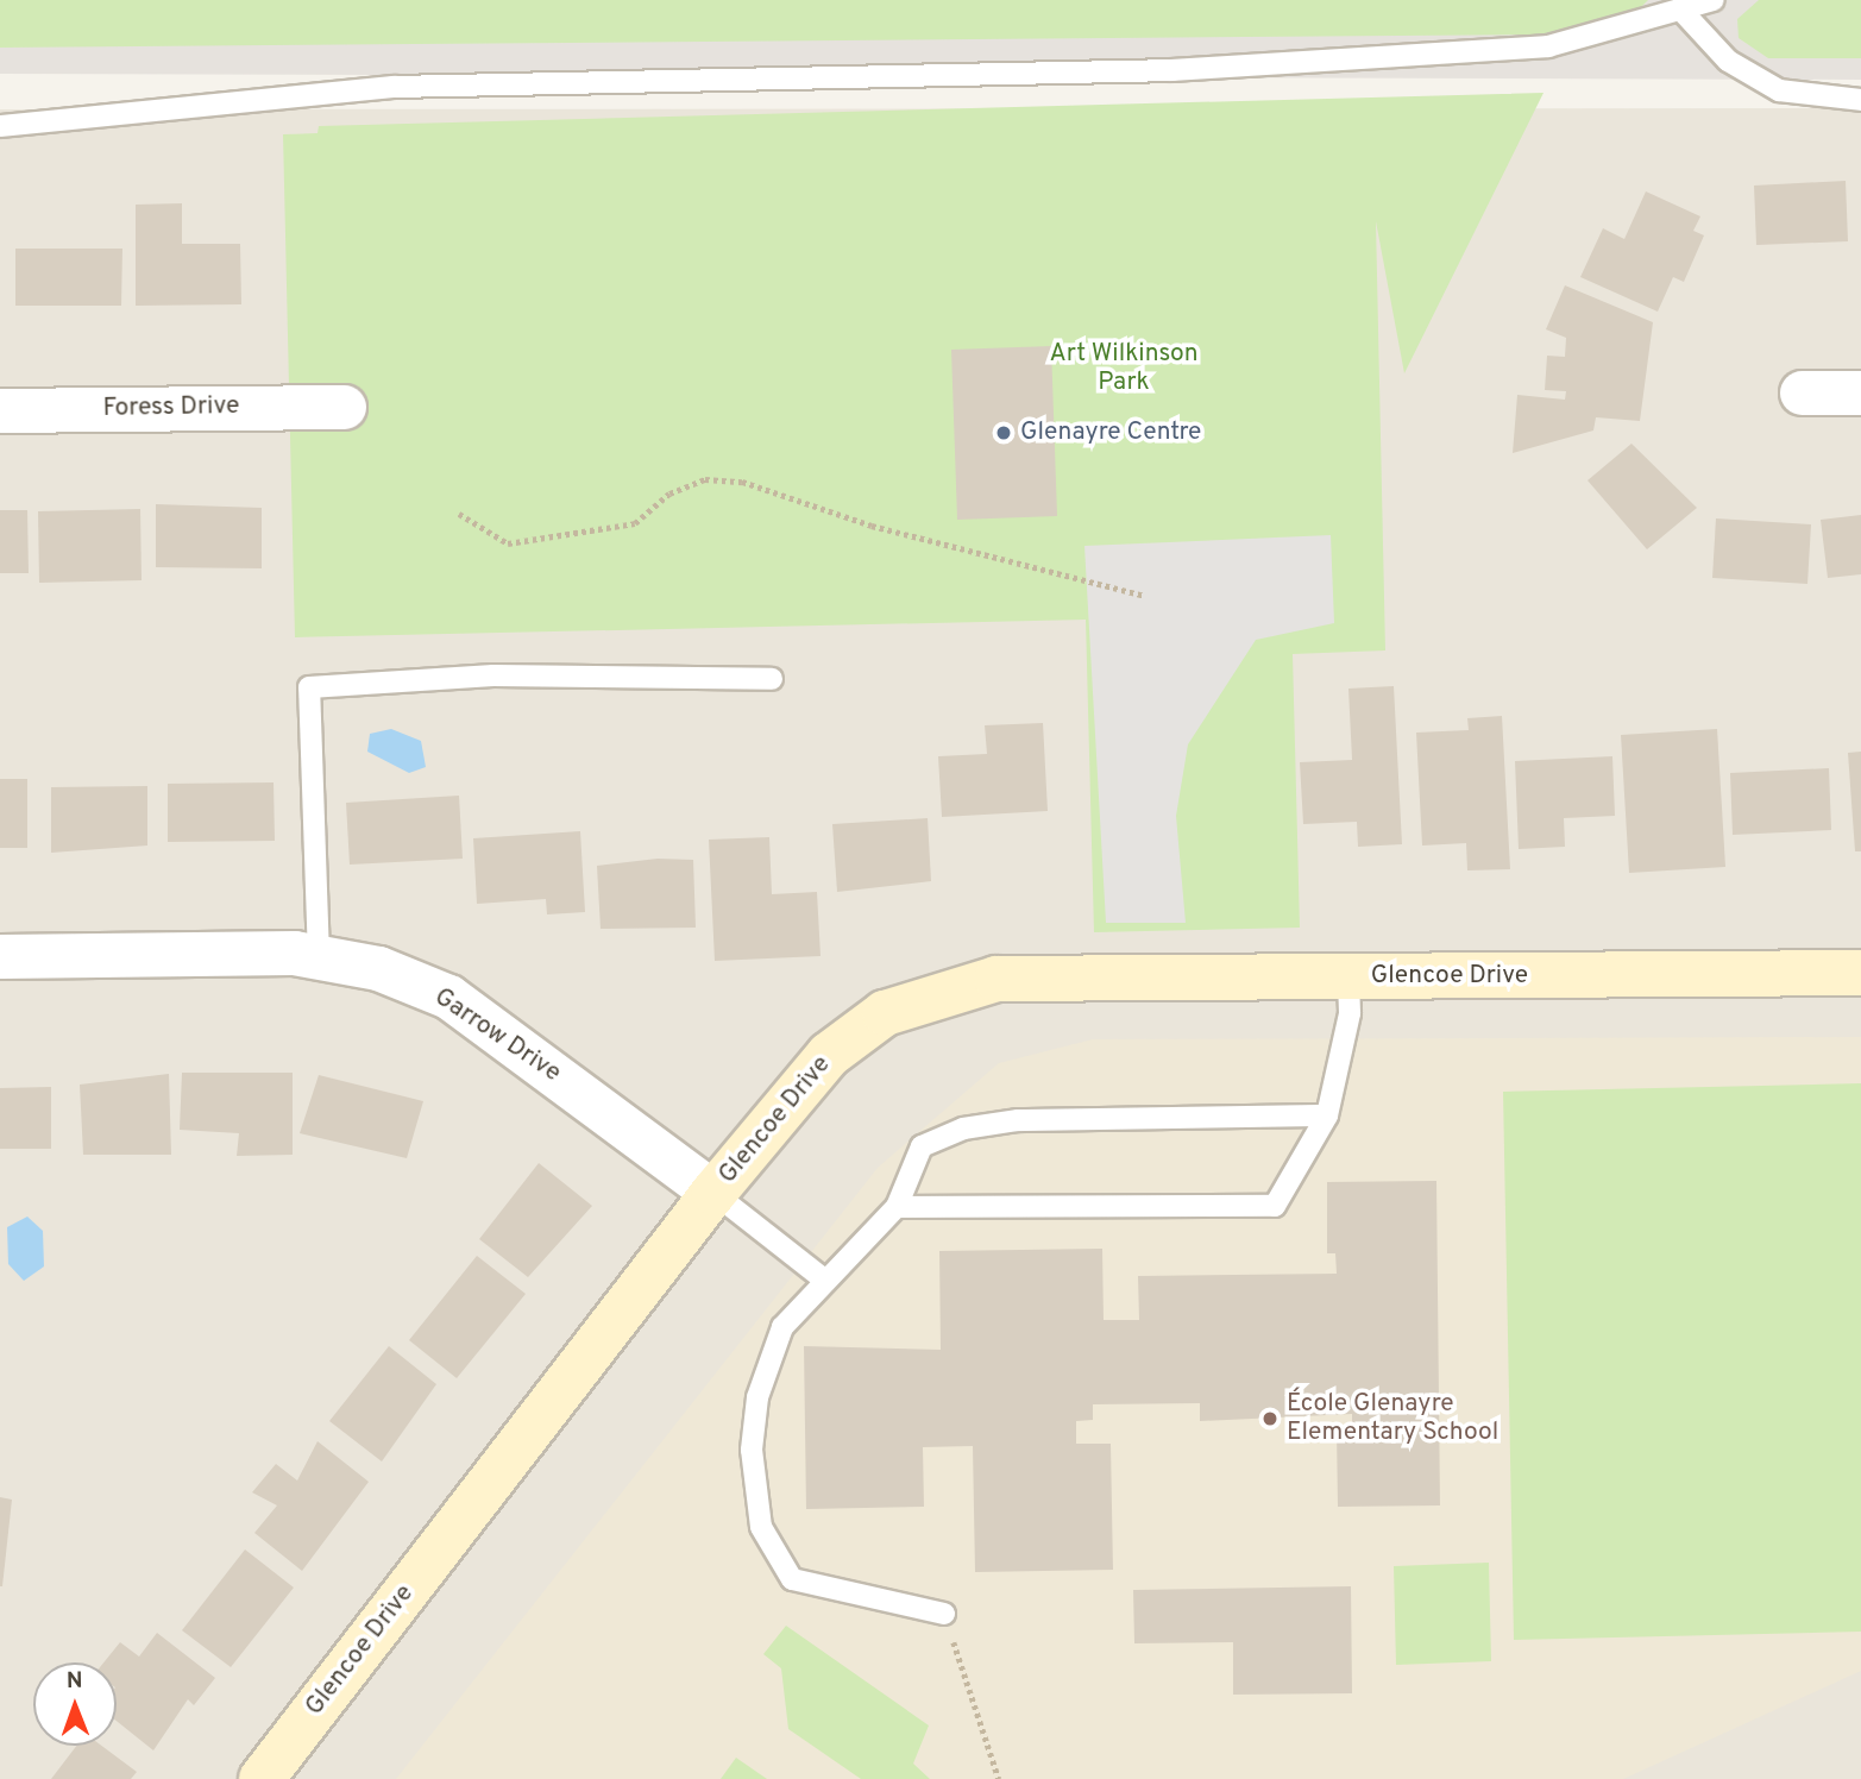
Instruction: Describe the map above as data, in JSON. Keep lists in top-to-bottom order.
{
  "streets": {
    "street": ["Foress Drive", "Glencoe Drive", "Garrow Drive"]
  },
  "crossings": [
    ["Glencoe Drive", "Garrow Drive"]
  ],
  "parks": ["Art Wilkinson Park"],
  "places": ["Glenayre Centre", "École Glenayre Elementary School"],
  "north": "top"
}
